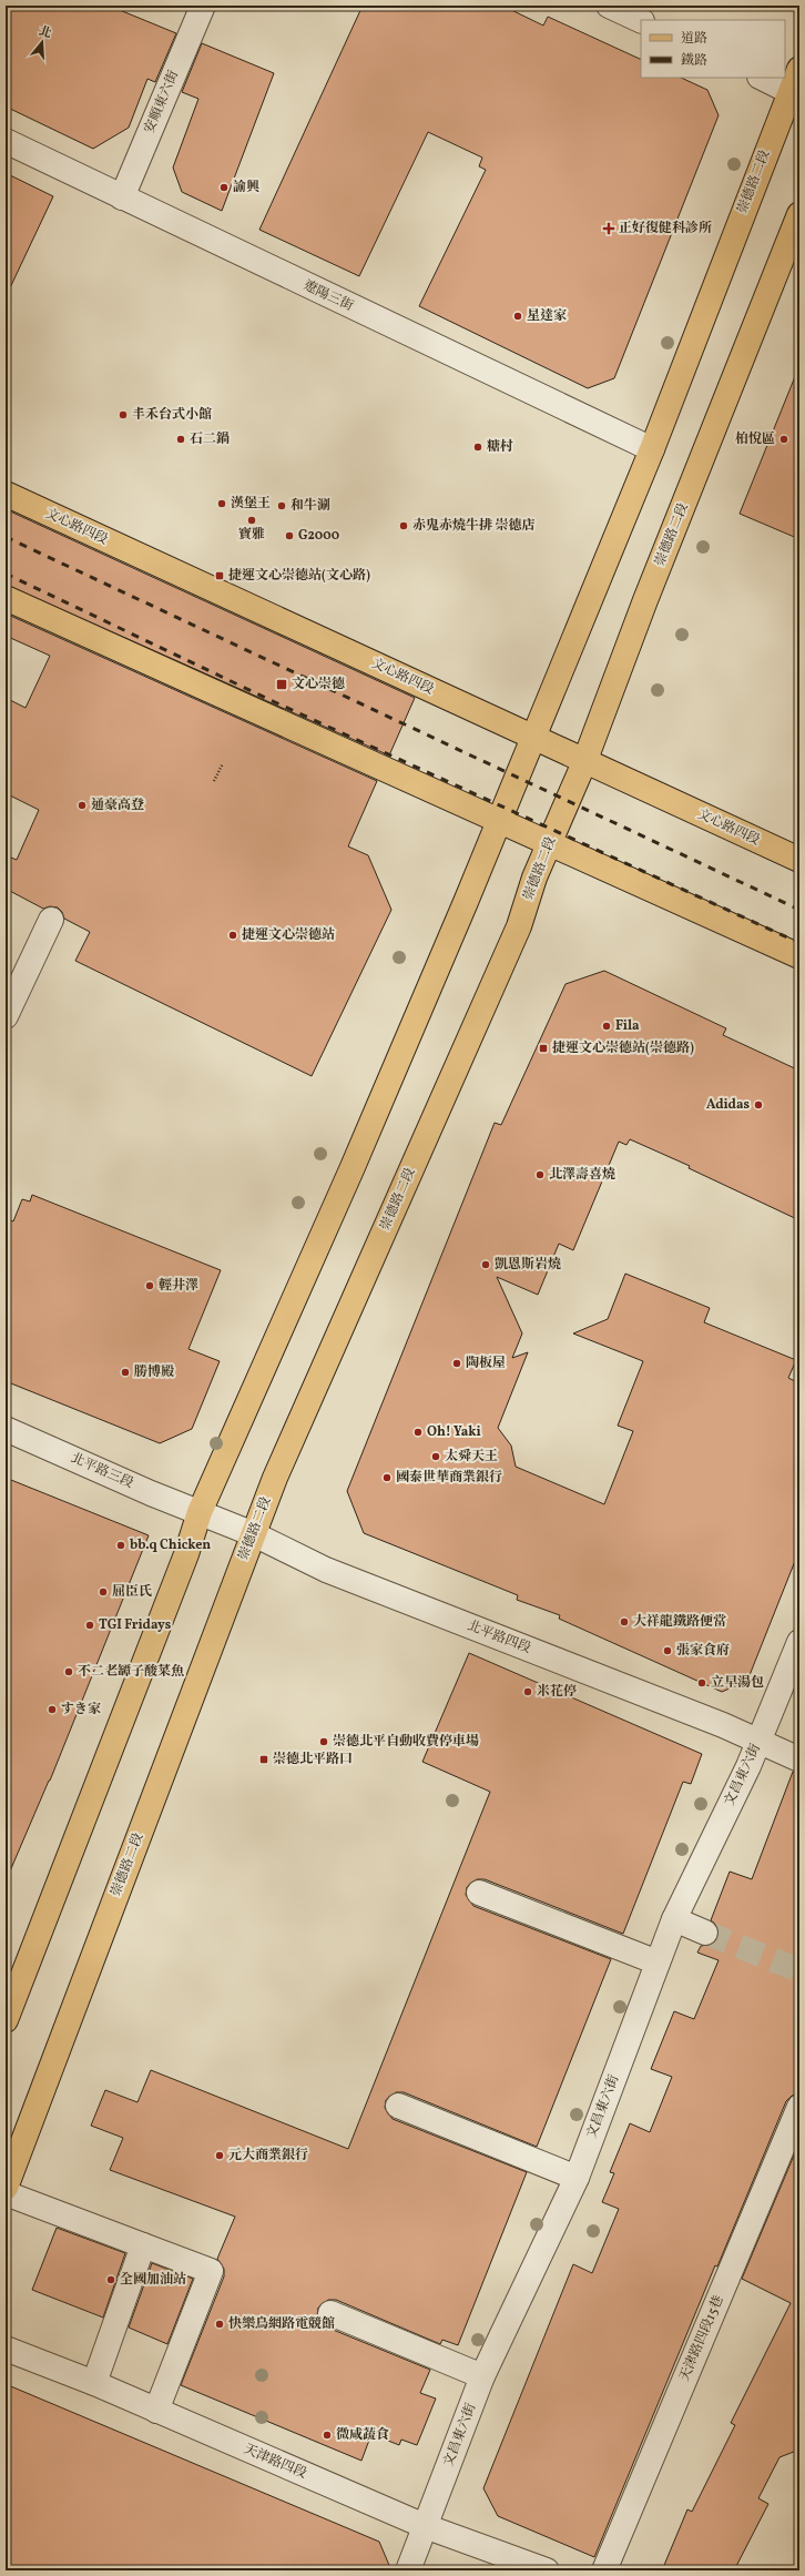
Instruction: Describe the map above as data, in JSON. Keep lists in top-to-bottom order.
{
  "streets": {
    "main road": ["崇德路二段", "文心路四段"],
    "street": [
      "安順東六街",
      "遼陽三街",
      "北平路三段",
      "北平路四段",
      "文昌東六街",
      "天津路四段15巷",
      "天津路四段"
    ]
  },
  "crossings": [
    ["安順東六街", "遼陽三街"],
    ["崇德路二段", "遼陽三街"],
    ["崇德路二段", "文心路四段"],
    ["崇德路二段", "北平路三段"],
    ["崇德路二段", "北平路四段"],
    ["北平路三段", "北平路四段"],
    ["北平路四段", "文昌東六街"],
    ["文昌東六街", "天津路四段"]
  ],
  "places": {
    "other": [
      "諭興",
      "星達家",
      "丰禾台式小館",
      "石二鍋",
      "柏悅區",
      "糖村",
      "漢堡王",
      "和牛涮",
      "寶雅",
      "赤鬼赤燒牛排 崇德店",
      "G2000",
      "通豪高登",
      "捷運文心崇德站",
      "Fila",
      "Adidas",
      "北澤壽喜燒",
      "凱恩斯岩燒",
      "輕井澤",
      "陶板屋",
      "勝博殿",
      "Oh! Yaki",
      "太舜天王",
      "國泰世華商業銀行",
      "bb.q Chicken",
      "屈臣氏",
      "大祥龍鐵路便當",
      "TGI Fridays",
      "張家食府",
      "不二老罈子酸菜魚",
      "立早湯包",
      "米花停",
      "すき家",
      "崇德北平自動收費停車場",
      "元大商業銀行",
      "全國加油站",
      "快樂鳥網路電競館",
      "微咸蔬食"
    ],
    "health": ["正好復健科診所"],
    "transit": [
      "捷運文心崇德站(文心路)",
      "文心崇德",
      "捷運文心崇德站(崇德路)",
      "崇德北平路口"
    ]
  },
  "legend": ["道路", "鐵路"],
  "north": "top"
}
